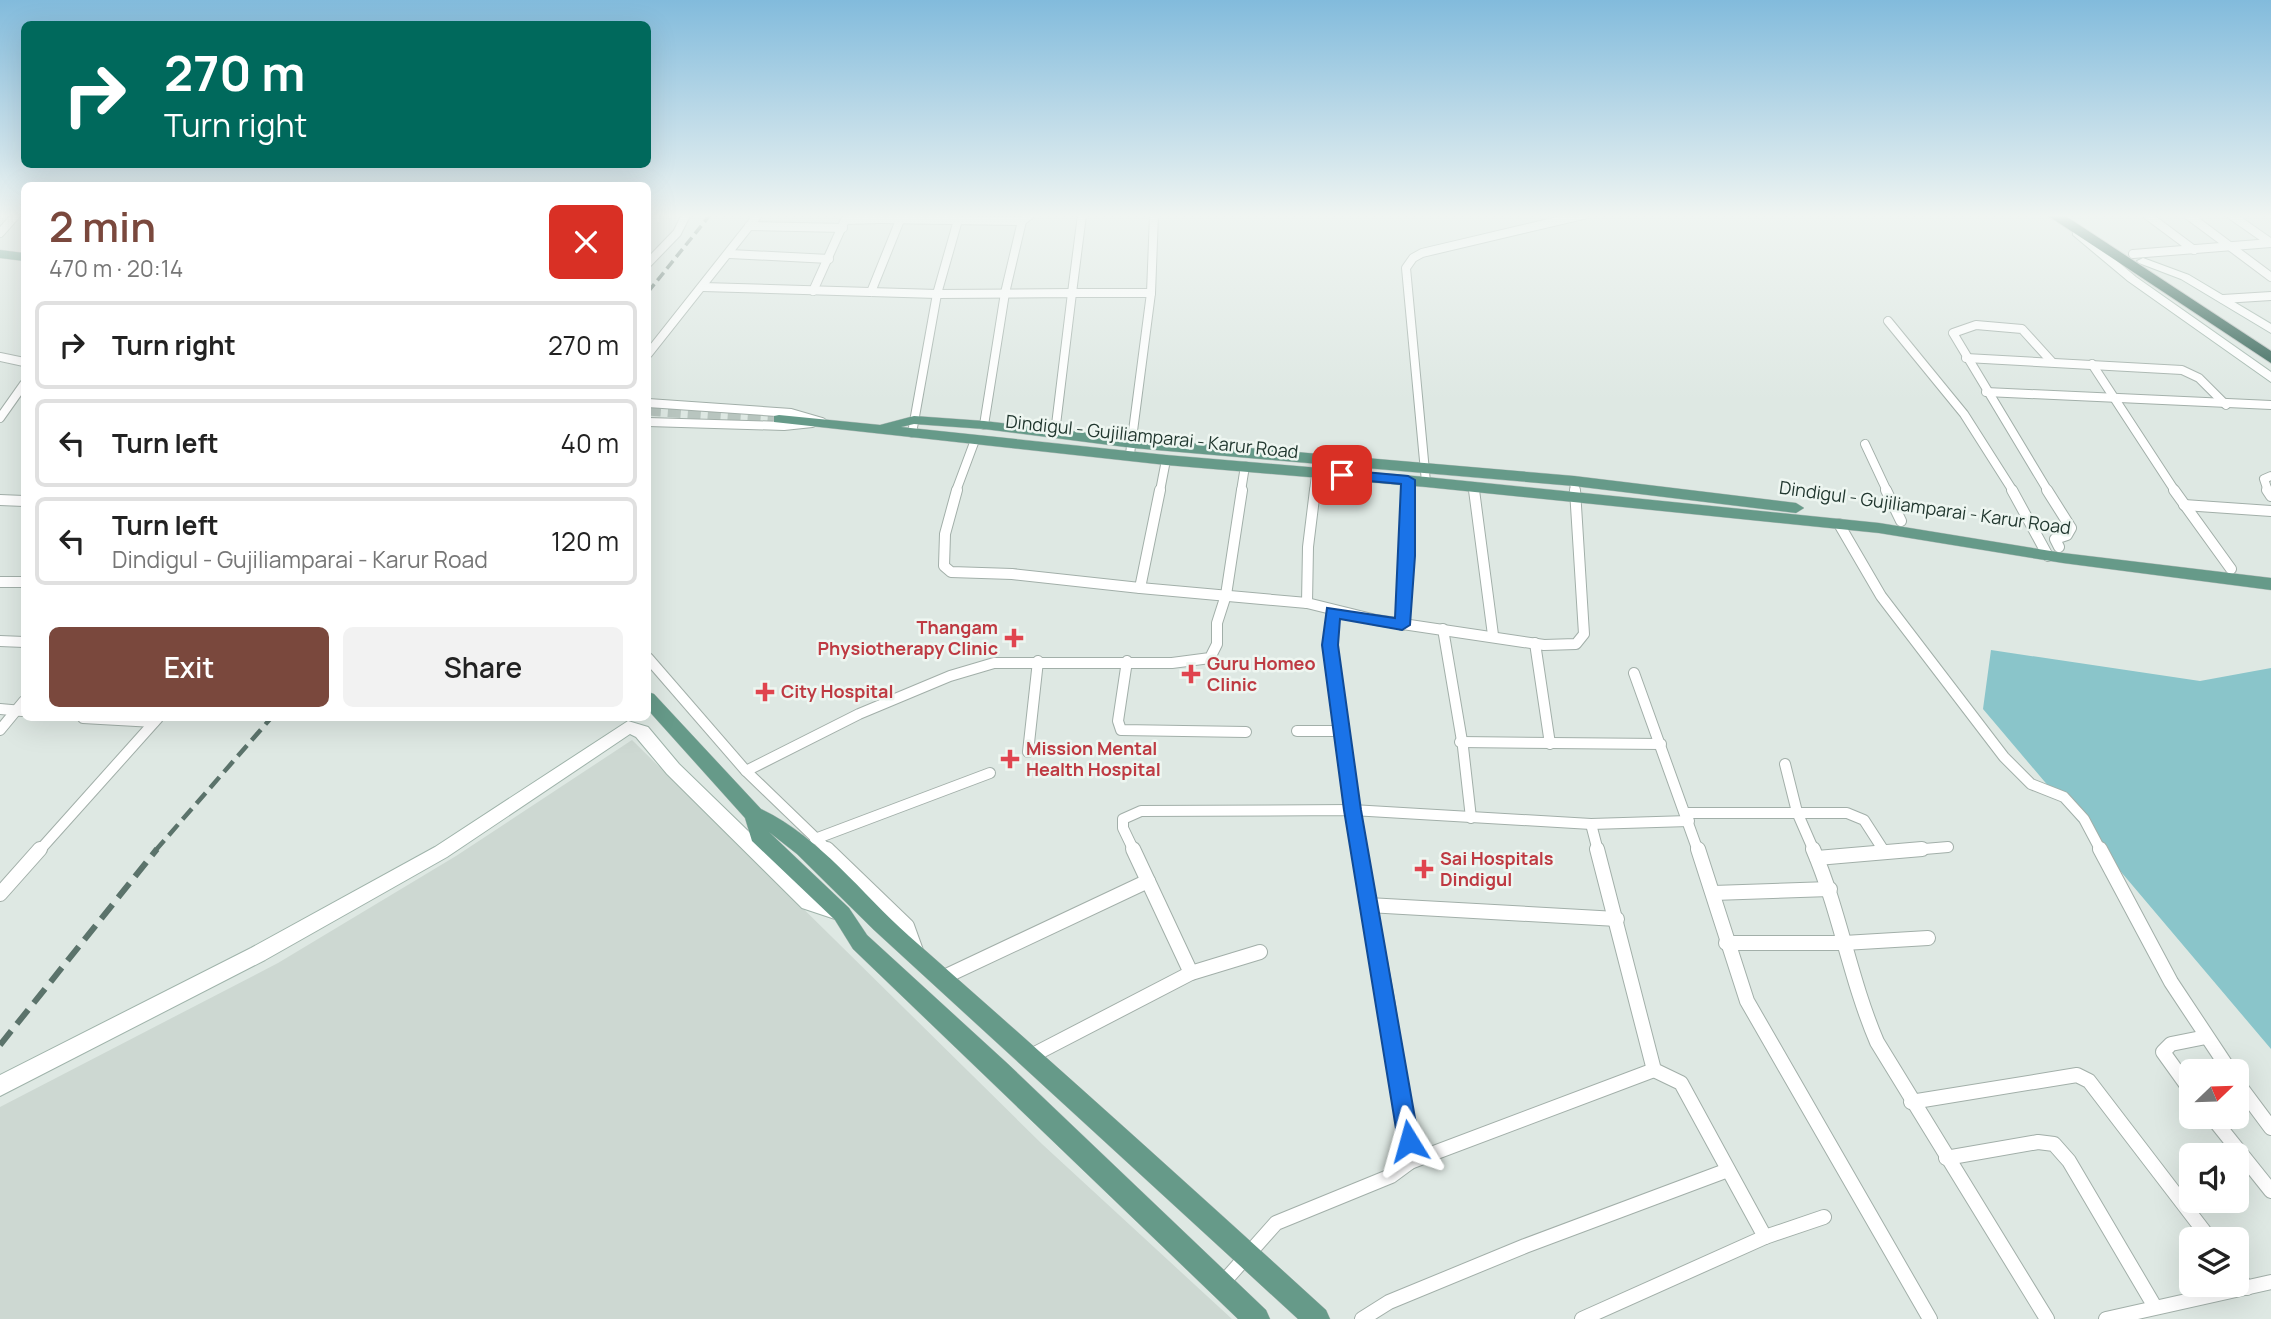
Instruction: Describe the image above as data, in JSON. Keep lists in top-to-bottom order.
{
  "streets": {
    "main road": ["Dindigul - Gujiliamparai - Karur Road"]
  },
  "places": {
    "health": [
      "Thangam Physiotherapy Clinic",
      "Guru Homeo Clinic",
      "City Hospital",
      "Mission Mental Health Hospital",
      "Sai Hospitals Dindigul"
    ]
  },
  "north": "top right",
  "page": {
    "turn": ["270 m", "Turn right"],
    "heading": ["2 min", "470 m · 20:14"],
    "list": [
      {
        "name": "Turn right",
        "value": "270 m"
      },
      {
        "name": "Turn left",
        "value": "40 m"
      },
      {
        "name": "Turn left",
        "note": "Dindigul - Gujiliamparai - Karur Road",
        "value": "120 m"
      }
    ],
    "buttons": ["Exit", "Share"]
  }
}
